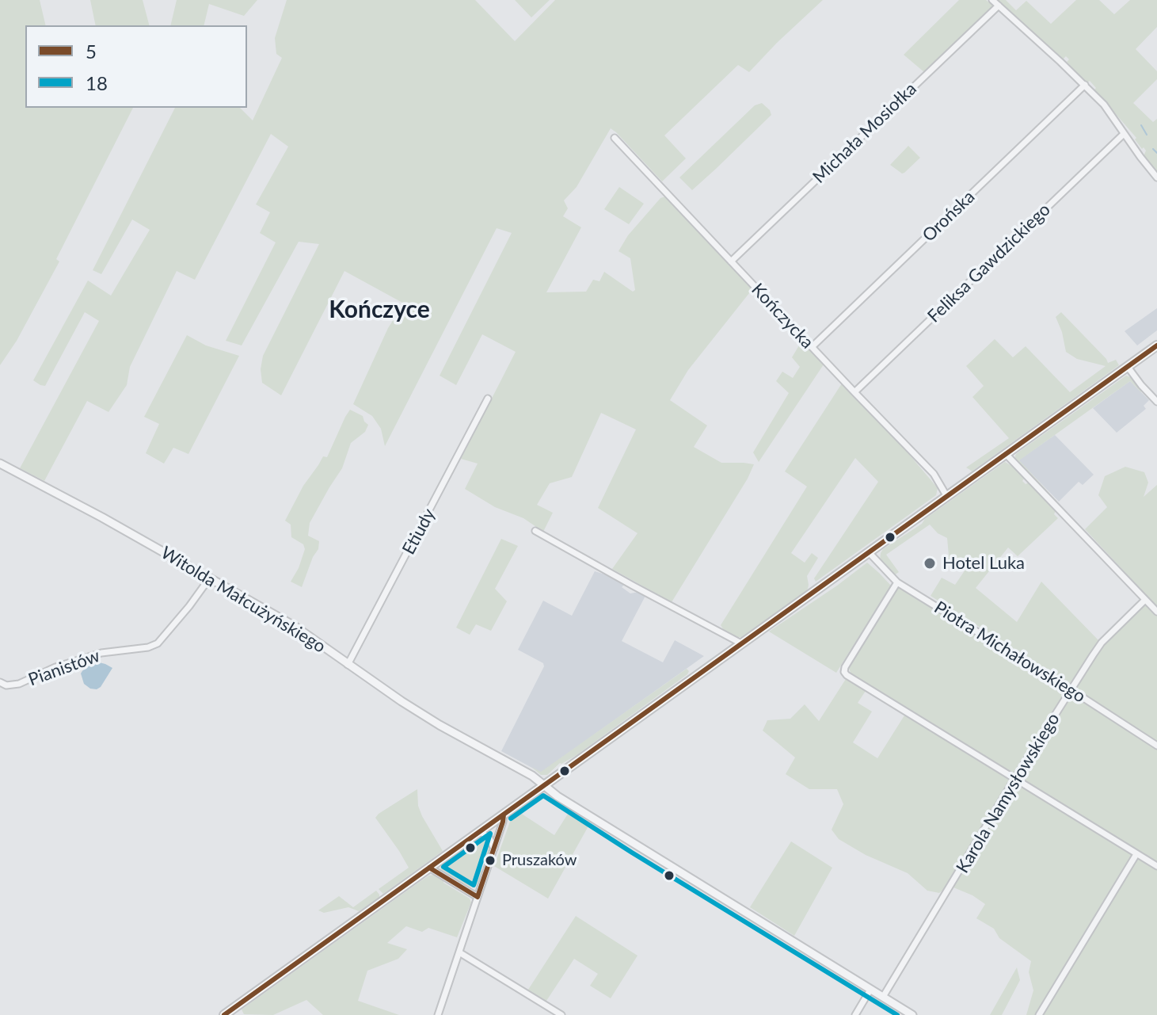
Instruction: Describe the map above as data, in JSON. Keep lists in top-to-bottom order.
{
  "streets": {
    "street": [
      "Michała Mosiołka",
      "Orońska",
      "Feliksa Gawdzickiego",
      "Kończycka",
      "Etiudy",
      "Witolda Małcużyńskiego",
      "Piotra Michałowskiego",
      "Pianistów",
      "Karola Namysłowskiego"
    ]
  },
  "crossings": [
    ["Michała Mosiołka", "Kończycka"],
    ["Orońska", "Kończycka"],
    ["Feliksa Gawdzickiego", "Kończycka"],
    ["Etiudy", "Witolda Małcużyńskiego"],
    ["Witolda Małcużyńskiego", "Pianistów"],
    ["Witolda Małcużyńskiego", "Karola Namysłowskiego"],
    ["Piotra Michałowskiego", "Karola Namysłowskiego"]
  ],
  "districts": ["Kończyce"],
  "places": ["Hotel Luka", "Pruszaków"],
  "lines": ["transit line 5", "transit line 18"],
  "legend": ["5", "18"]
}
